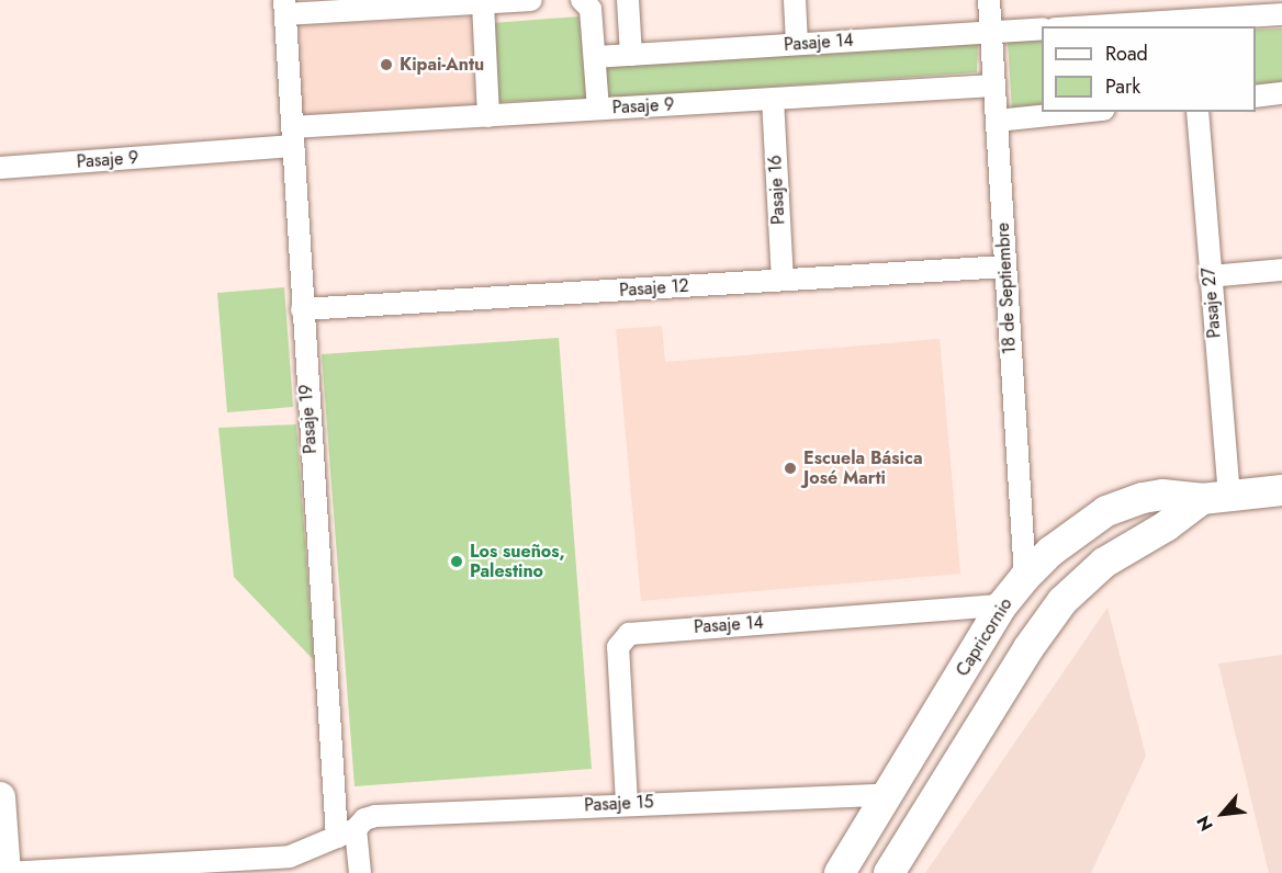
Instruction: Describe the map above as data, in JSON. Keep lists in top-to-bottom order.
{
  "streets": {
    "street": [
      "Pasaje 14",
      "Pasaje 9",
      "Pasaje 16",
      "Pasaje 12",
      "18 de Septiembre",
      "Pasaje 27",
      "Pasaje 19",
      "Capricornio",
      "Pasaje 15"
    ]
  },
  "crossings": [
    ["Pasaje 14", "18 de Septiembre"],
    ["Pasaje 14", "Capricornio"],
    ["Pasaje 14", "Pasaje 15"],
    ["Pasaje 9", "Pasaje 16"],
    ["Pasaje 9", "18 de Septiembre"],
    ["Pasaje 9", "Pasaje 19"],
    ["Pasaje 16", "Pasaje 12"],
    ["Pasaje 12", "18 de Septiembre"],
    ["Pasaje 12", "Pasaje 19"],
    ["18 de Septiembre", "Capricornio"],
    ["Pasaje 27", "Capricornio"],
    ["Pasaje 19", "Pasaje 15"],
    ["Capricornio", "Pasaje 15"]
  ],
  "places": ["Kipai-Antu", "Escuela Básica José Marti", "Los sueños, Palestino"],
  "legend": ["Road", "Park"],
  "north": "bottom left"
}
